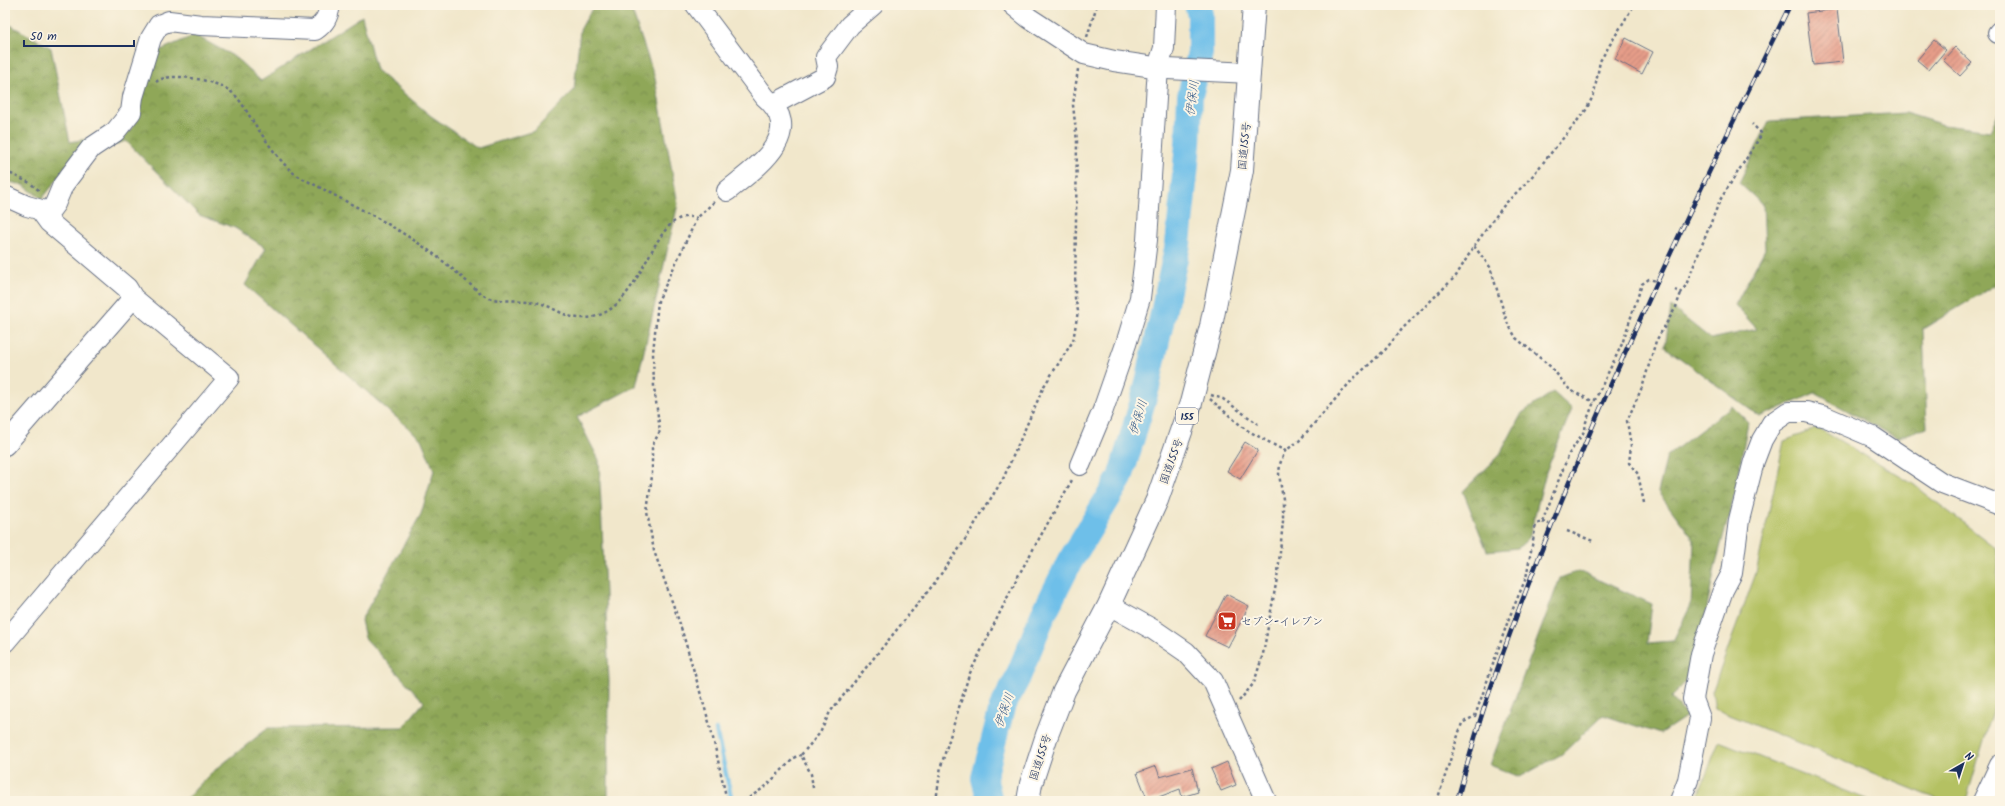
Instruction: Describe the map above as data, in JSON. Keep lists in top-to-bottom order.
{
  "streets": {
    "highway": ["国道155号", "155"]
  },
  "water": ["伊保川"],
  "places": {
    "supermarket": ["セブン-イレブン"]
  },
  "scale_bar": "50 m",
  "north": "top right"
}
